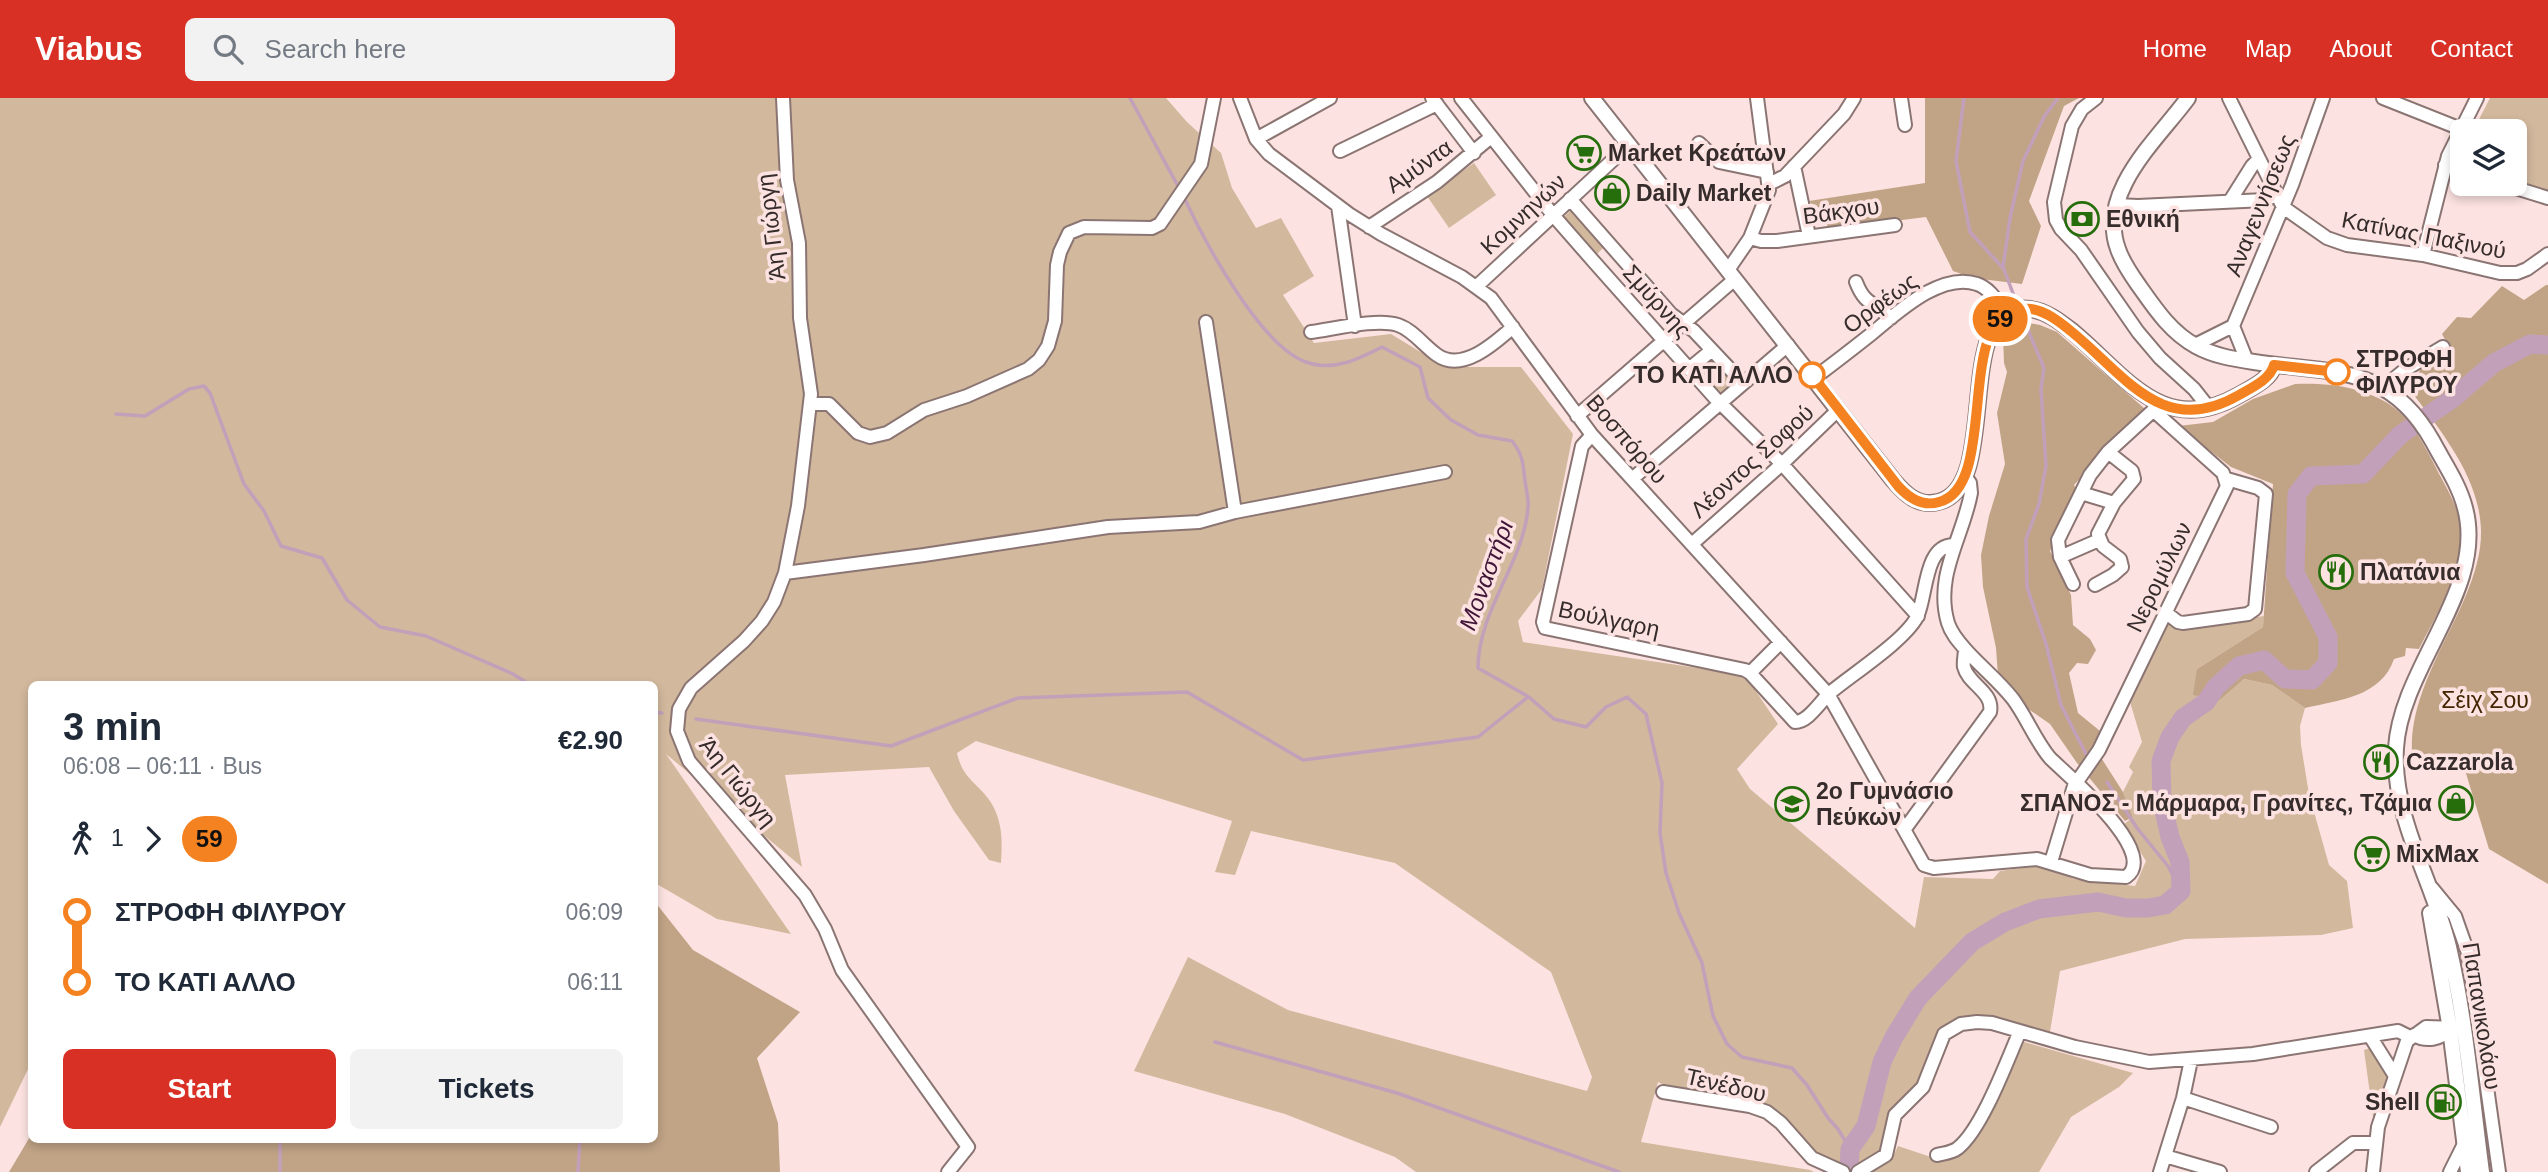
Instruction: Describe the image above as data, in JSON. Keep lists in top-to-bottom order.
{
  "streets": {
    "main road": ["Παπανικολάου"],
    "street": [
      "Αμύντα",
      "Αναγεννήσεως",
      "Βάκχου",
      "Κομνηνών",
      "Άη Γιώργη",
      "Κατίνας Παξινού",
      "Σμύρνης",
      "Ορφέως",
      "Βοσπόρου",
      "Λέοντος Σοφού",
      "Νερομύλων",
      "Βούλγαρη",
      "Τενέδου"
    ]
  },
  "crossings": [
    ["Αμύντα", "Σμύρνης"],
    ["Αμύντα", "Βοσπόρου"],
    ["Αναγεννήσεως", "Κατίνας Παξινού"],
    ["Κομνηνών", "Σμύρνης"],
    ["Κομνηνών", "Βοσπόρου"],
    ["Σμύρνης", "Λέοντος Σοφού"],
    ["Βοσπόρου", "Λέοντος Σοφού"],
    ["Βοσπόρου", "Νερομύλων"],
    ["Βοσπόρου", "Βούλγαρη"]
  ],
  "water": ["Μοναστήρι"],
  "parks": ["Σέιχ Σου"],
  "places": {
    "supermarket": ["Market Κρεάτων", "MixMax"],
    "shop": ["Daily Market", "ΣΠΑΝΟΣ - Μάρμαρα, Γρανίτες, Τζάμια"],
    "bank": ["Εθνική"],
    "other": ["ΣΤΡΟΦΗ ΦΙΛΥΡΟΥ", "ΤΟ ΚΑΤΙ ΑΛΛΟ"],
    "restaurant": ["Πλατάνια", "Cazzarola"],
    "school or university": ["2ο Γυμνάσιο Πεύκων"],
    "fuel station": ["Shell"]
  },
  "lines": ["bus line 59"],
  "page": {
    "header": "Viabus",
    "search": "Search here",
    "nav": [
      "Home",
      "Map",
      "About",
      "Contact"
    ],
    "on_map": "59",
    "heading": ["3 min", "06:08 – 06:11 · Bus", "€2.90"],
    "legs": ["1", "59"],
    "list": [
      {
        "name": "ΣΤΡΟΦΗ ΦΙΛΥΡΟΥ",
        "value": "06:09"
      },
      {
        "name": "ΤΟ ΚΑΤΙ ΑΛΛΟ",
        "value": "06:11"
      }
    ],
    "buttons": ["Start", "Tickets"]
  }
}
